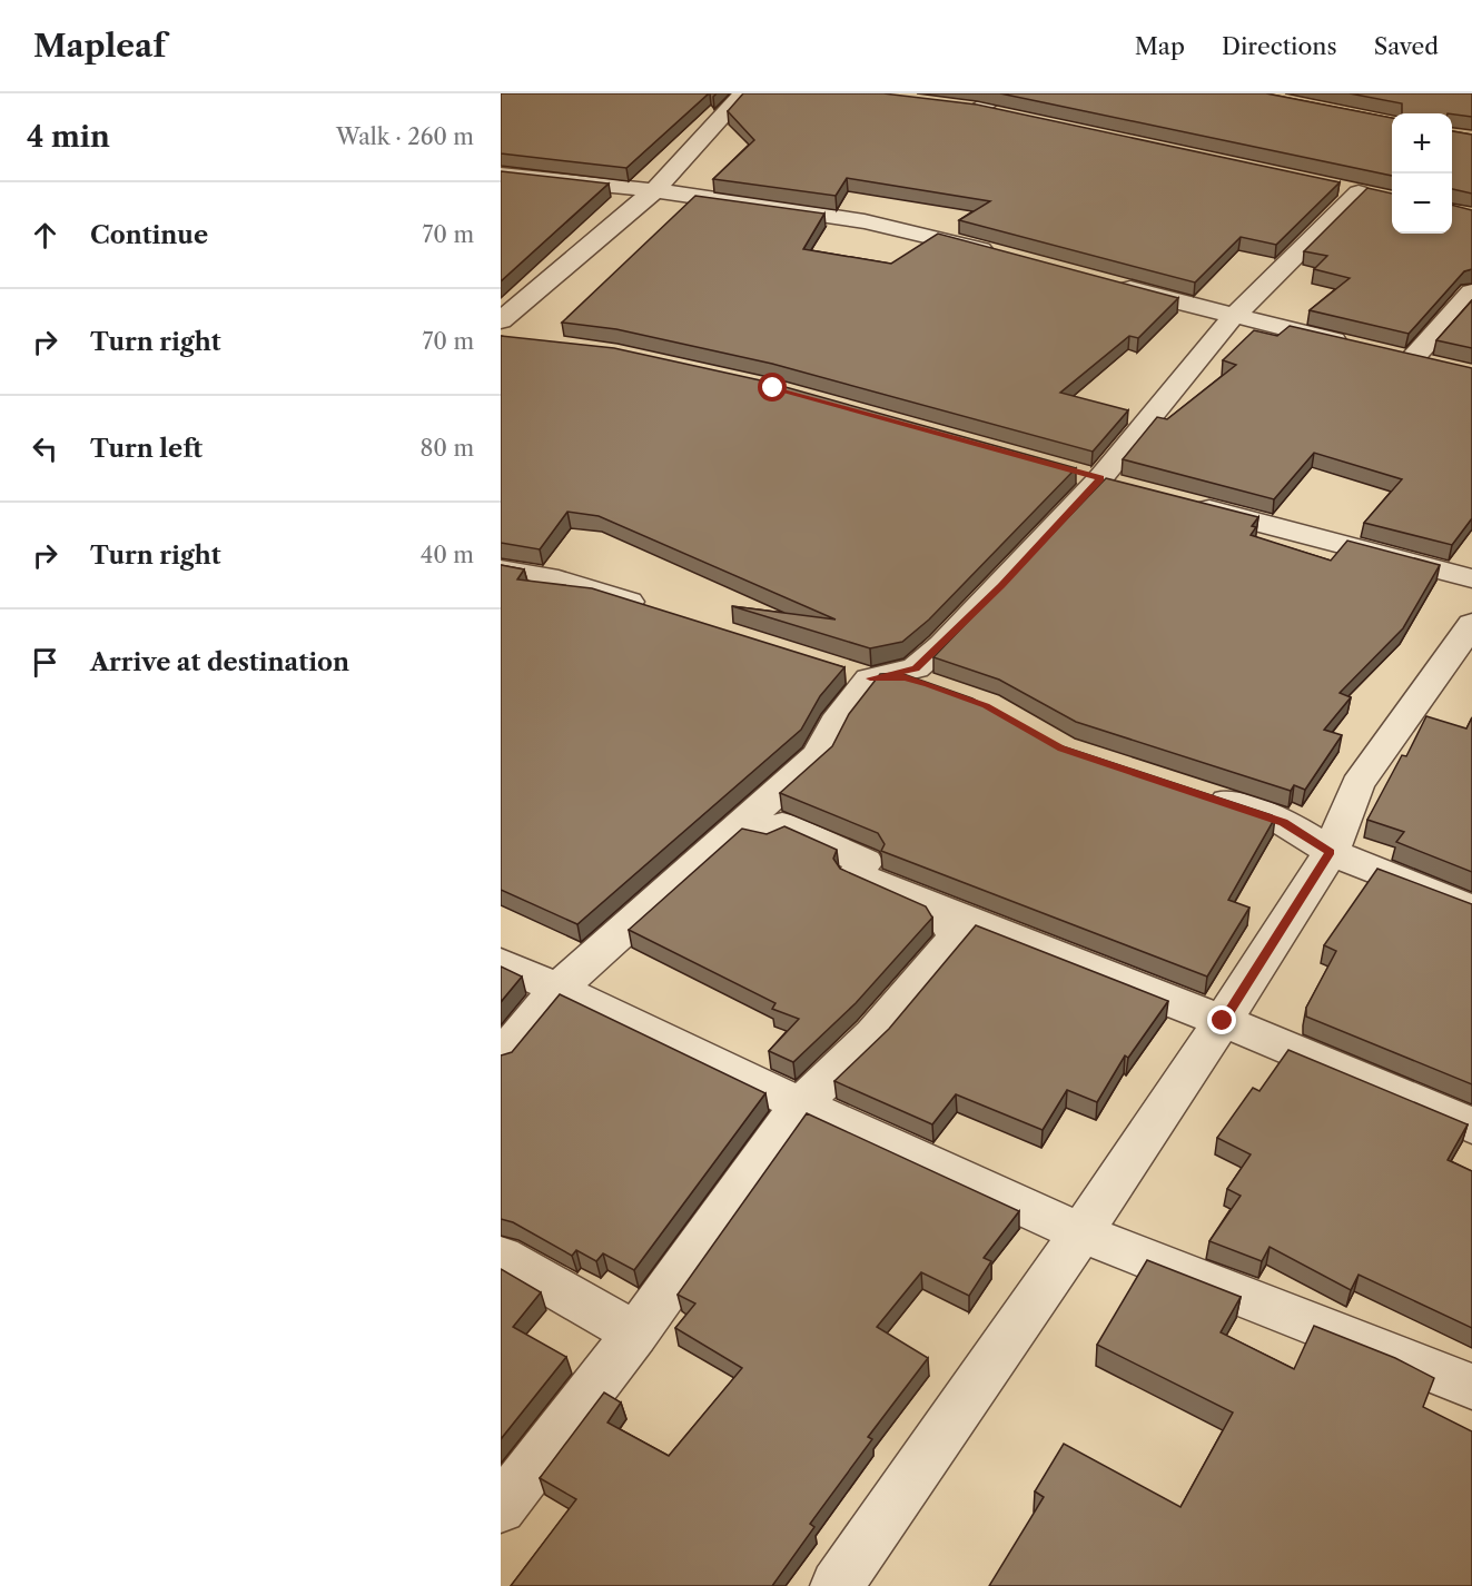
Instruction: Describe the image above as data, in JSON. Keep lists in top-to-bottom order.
{
  "page": {
    "header": "Mapleaf",
    "nav": ["Map", "Directions", "Saved"],
    "heading": ["4 min", "Walk · 260 m"],
    "map_buttons": ["+", "−"],
    "list": [
      ["Continue", "70 m"],
      ["Turn right", "70 m"],
      ["Turn left", "80 m"],
      ["Turn right", "40 m"],
      "Arrive at destination"
    ]
  }
}
